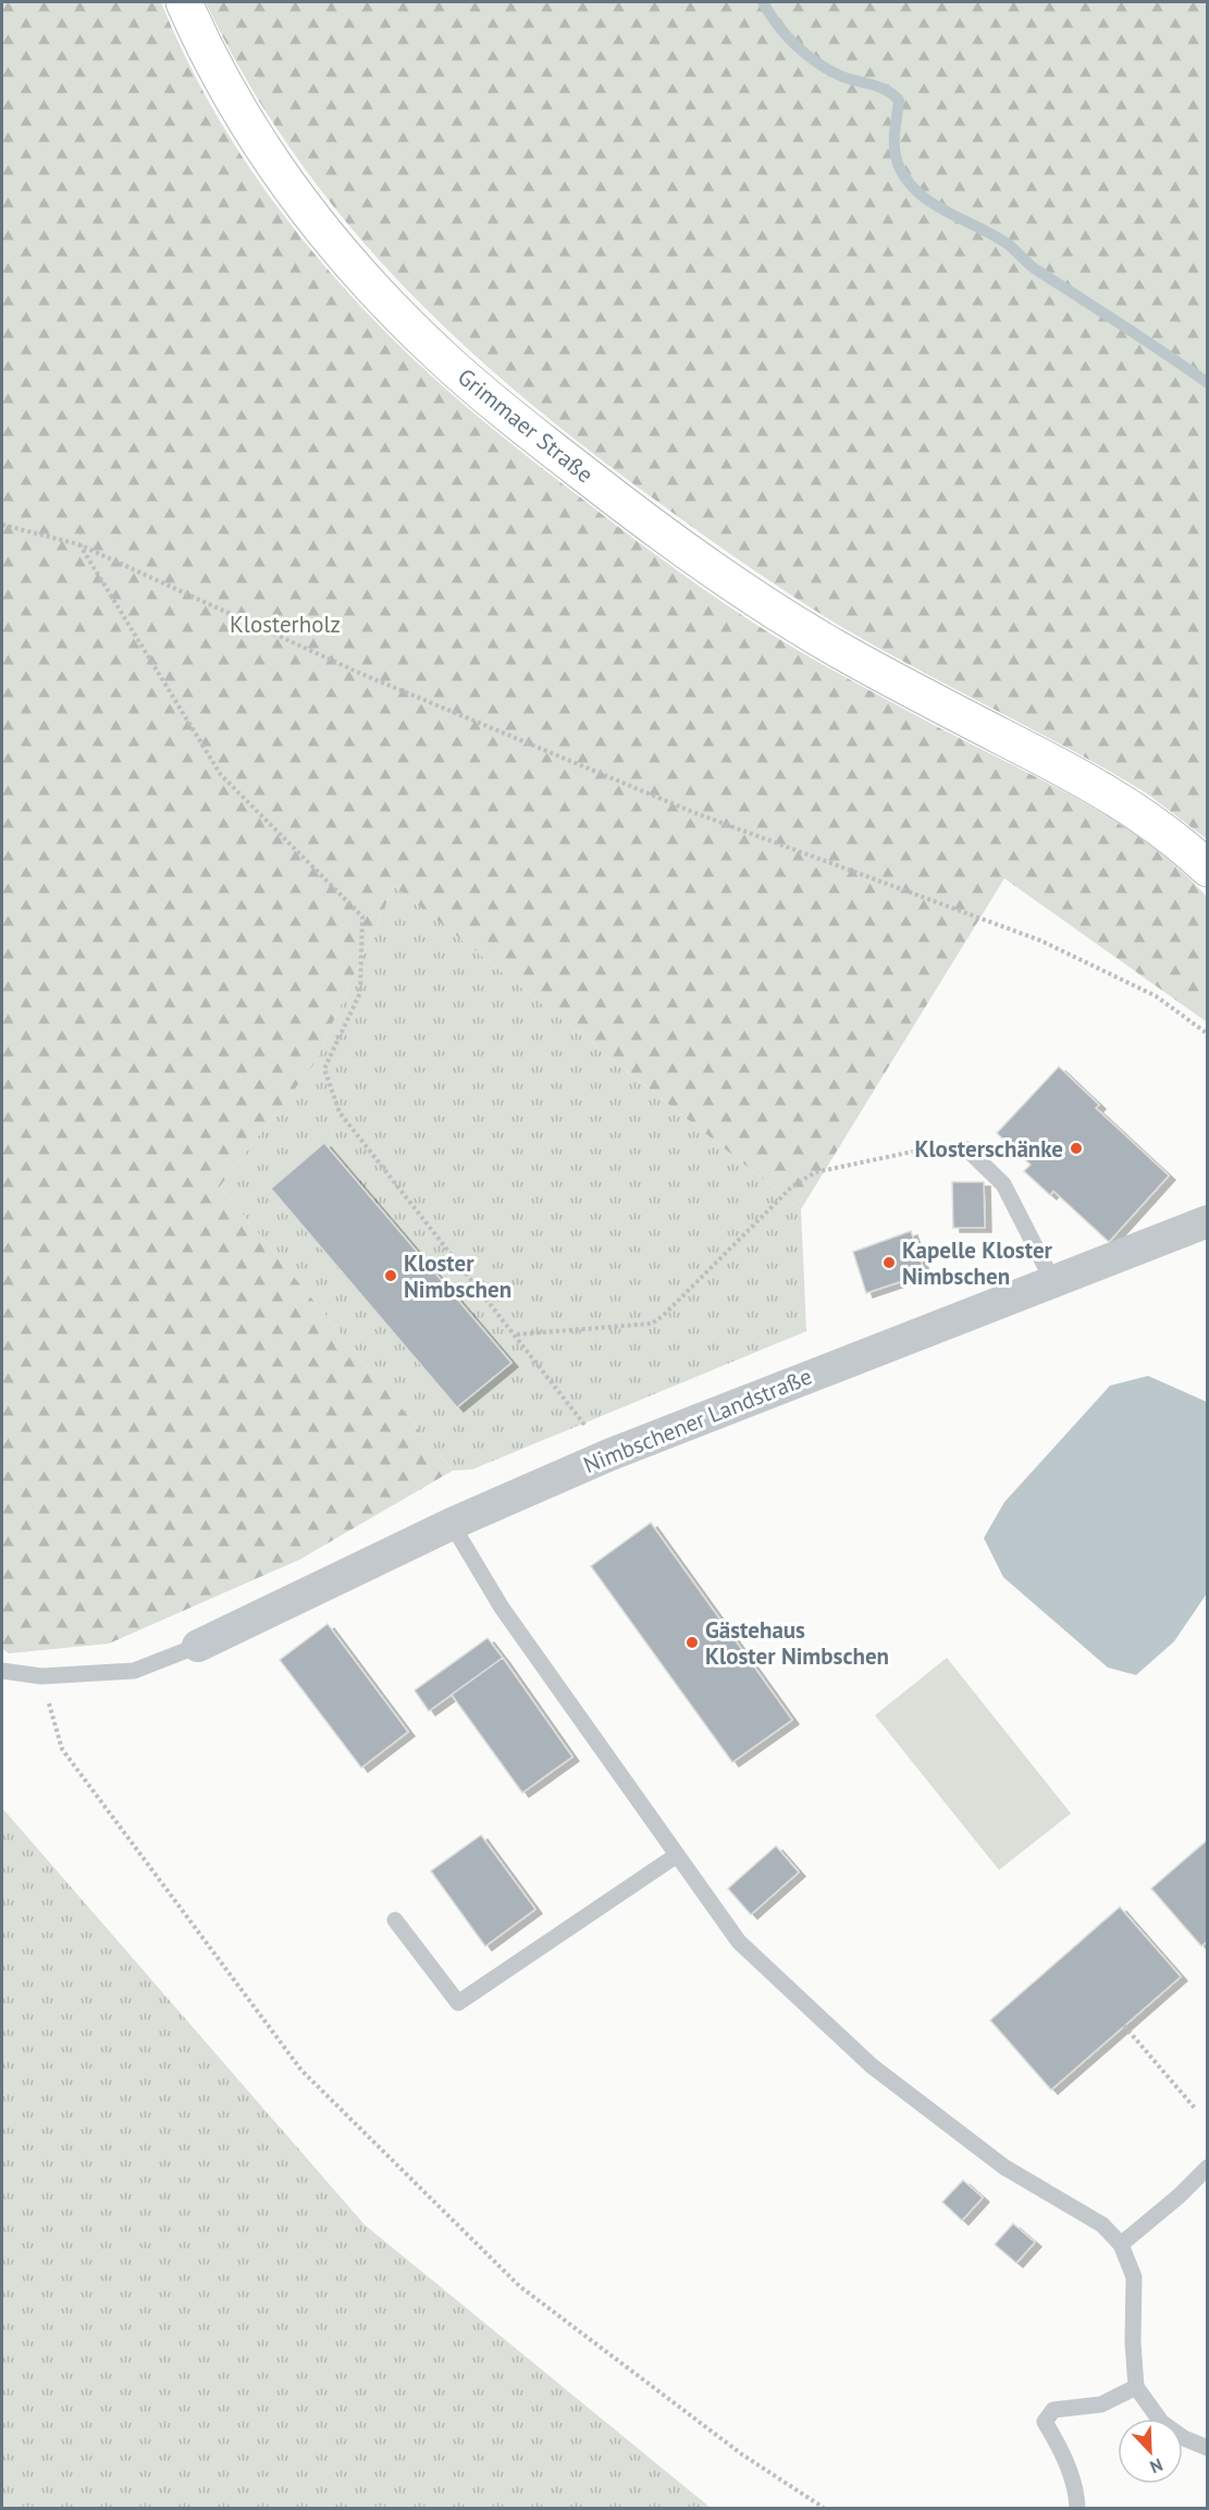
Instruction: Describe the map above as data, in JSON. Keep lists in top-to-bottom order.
{
  "streets": {
    "main road": ["Grimmaer Straße"],
    "street": ["Nimbschener Landstraße"]
  },
  "parks": ["Klosterholz"],
  "places": [
    "Klosterschänke",
    "Kapelle Kloster Nimbschen",
    "Kloster Nimbschen",
    "Gästehaus Kloster Nimbschen"
  ],
  "north": "bottom right"
}
